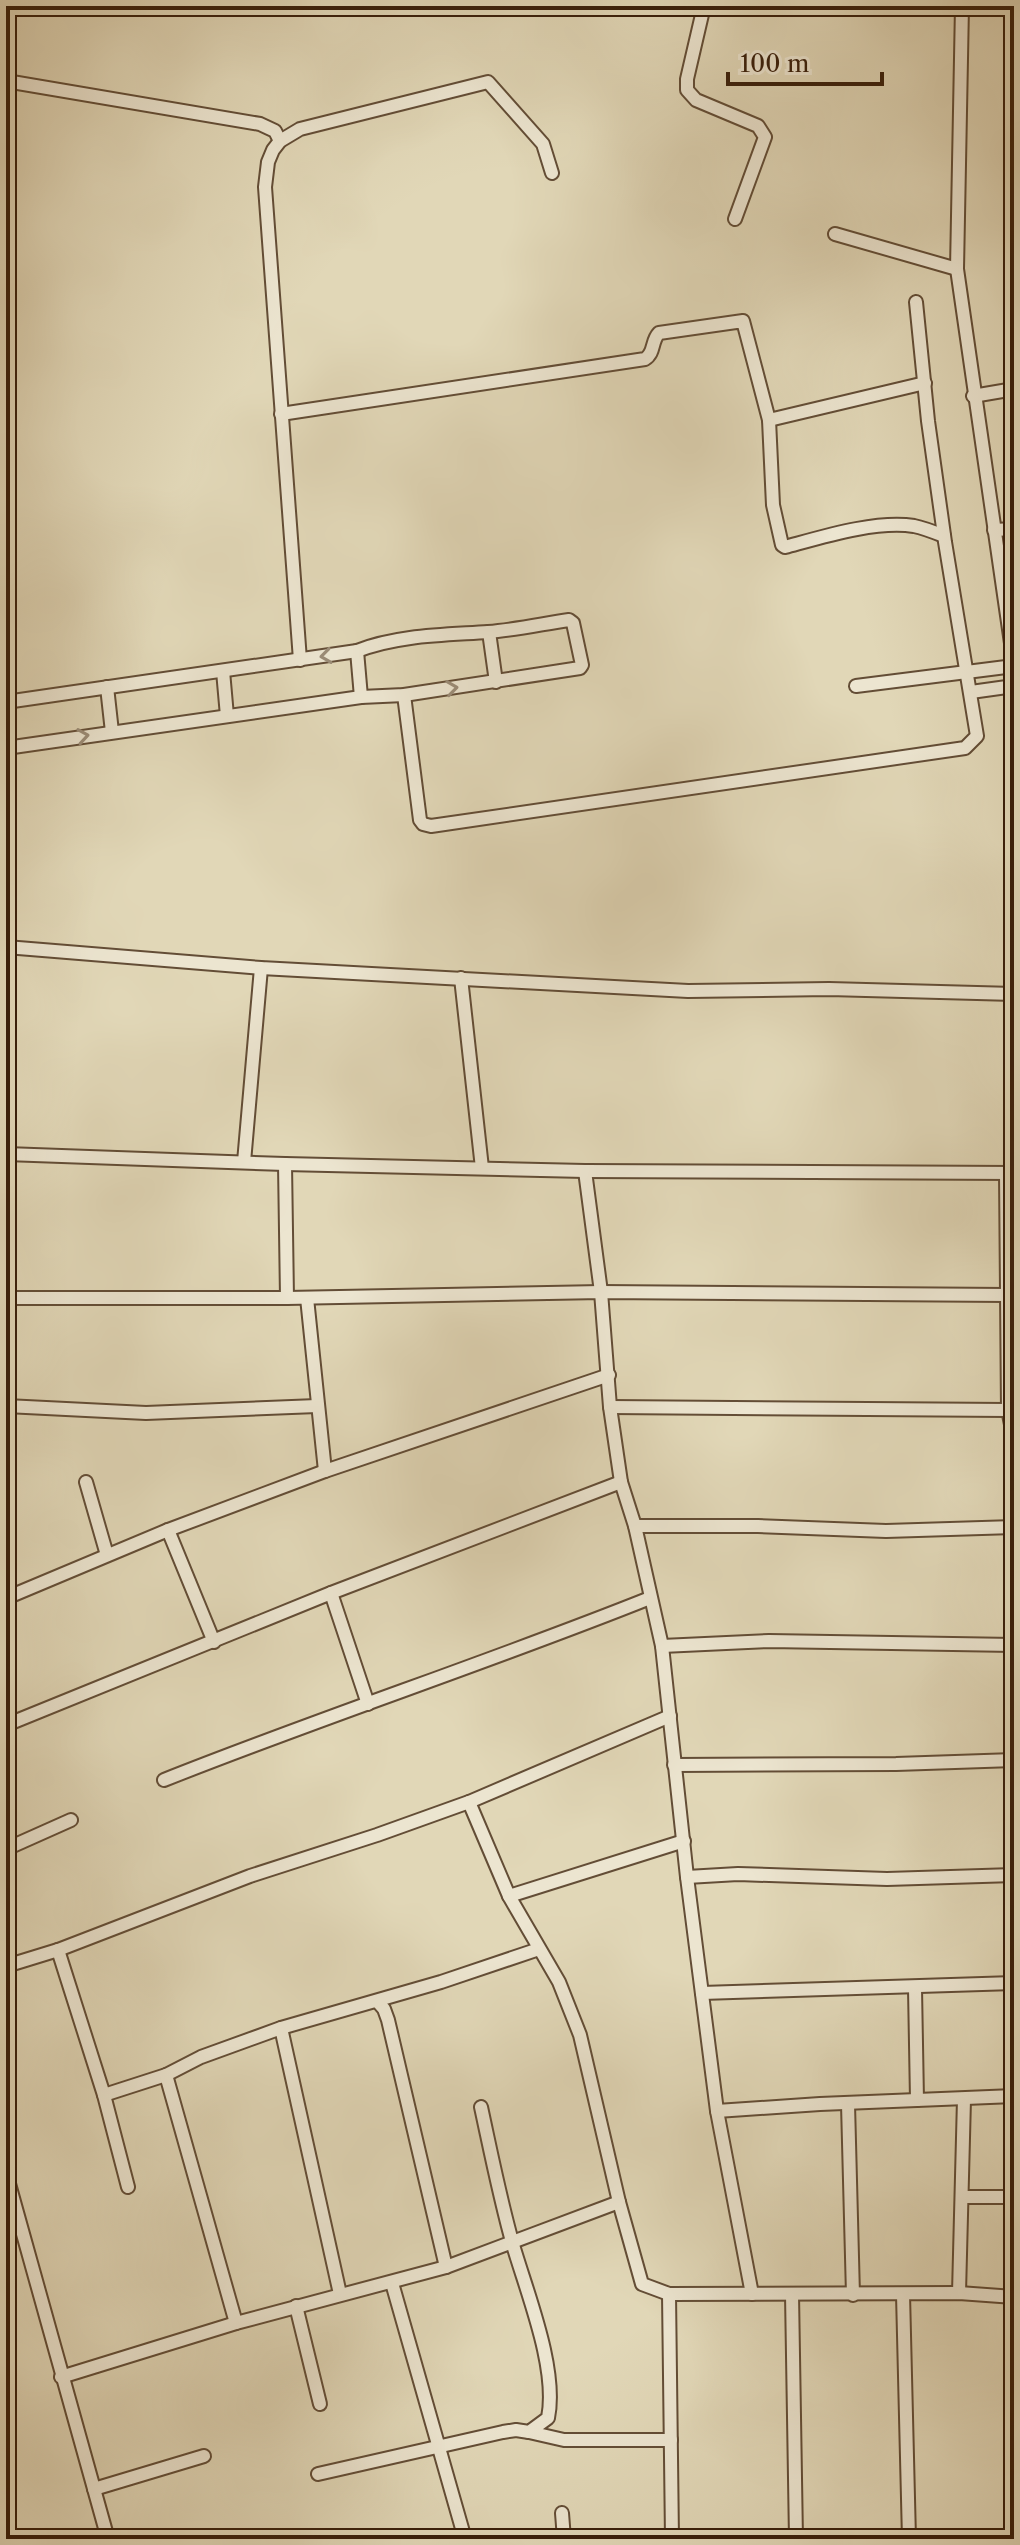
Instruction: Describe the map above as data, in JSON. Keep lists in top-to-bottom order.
{
  "scale_bar": "100 m"
}
